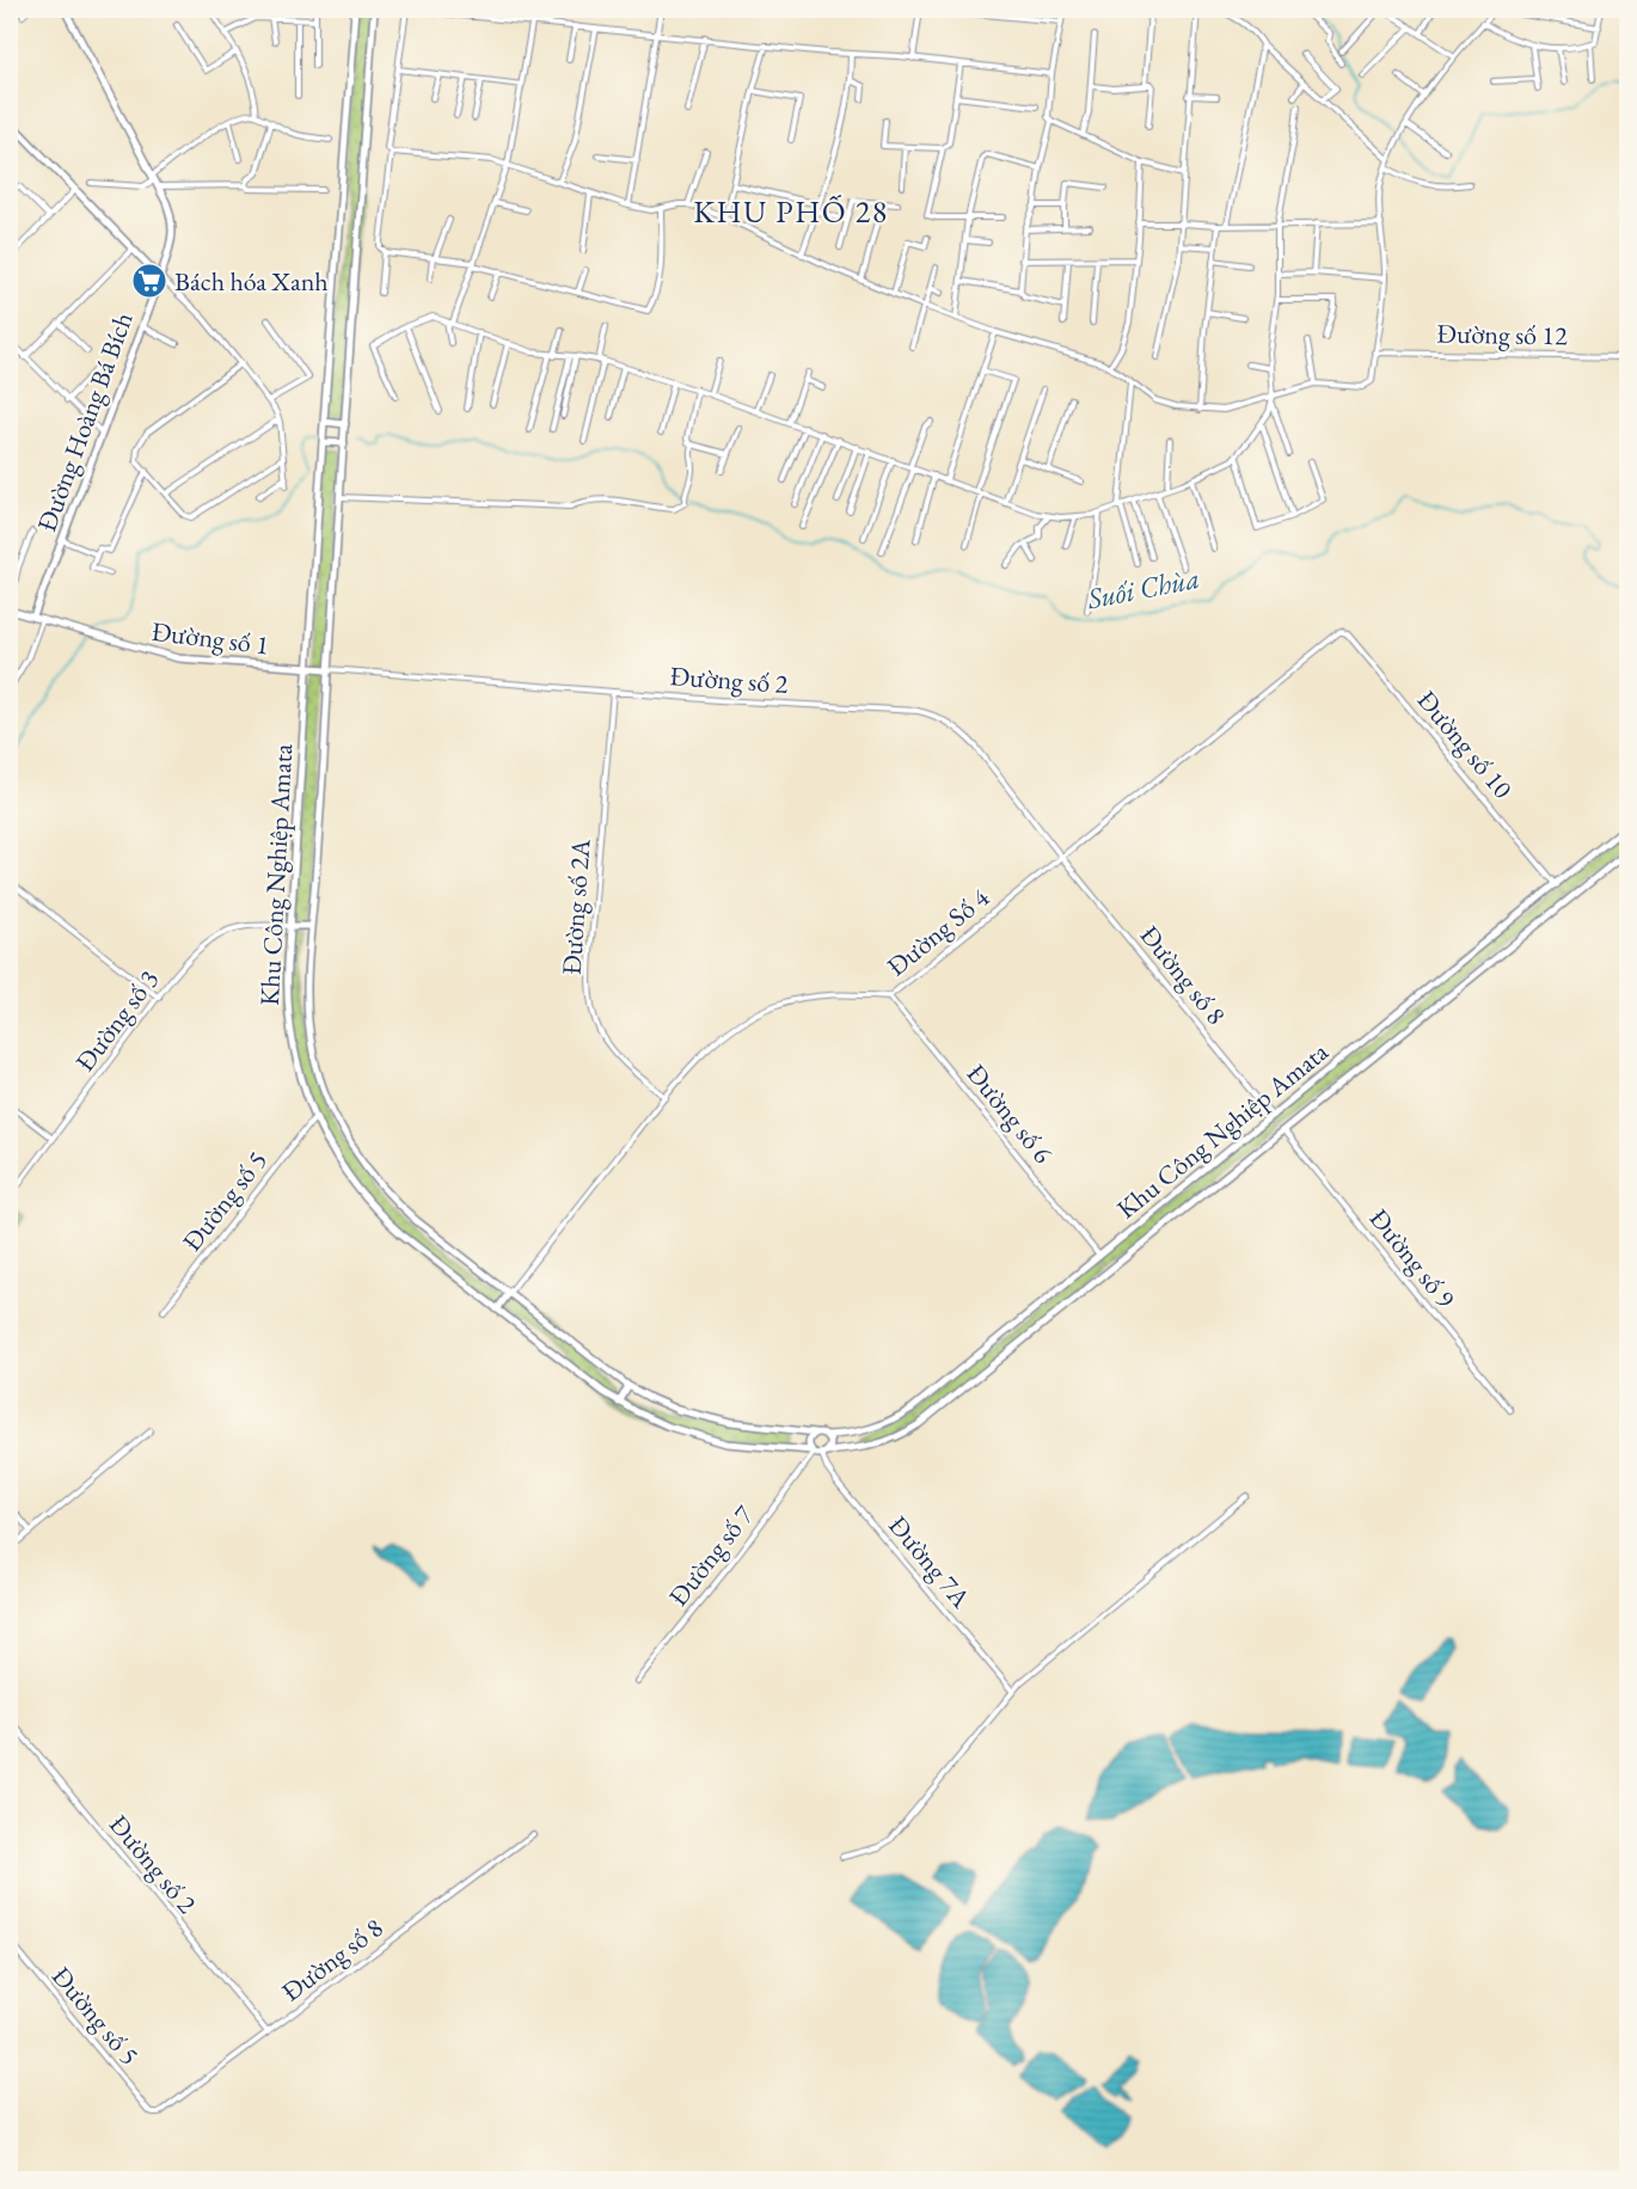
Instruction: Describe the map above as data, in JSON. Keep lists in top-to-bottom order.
{
  "streets": {
    "street": [
      "Đường số 12",
      "Đường Hoàng Bá Bích",
      "Đường số 1",
      "Đường số 2",
      "Đường số 10",
      "Khu Công Nghiệp Amata",
      "Đường số 2A",
      "Đường Số 4",
      "Đường số 8",
      "Đường số 3",
      "Đường số 6",
      "Đường số 5",
      "Đường số 9",
      "Đường số 7",
      "Đường 7A"
    ]
  },
  "crossings": [
    ["Đường Hoàng Bá Bích", "Đường số 1"],
    ["Đường số 1", "Đường số 2"],
    ["Đường số 1", "Khu Công Nghiệp Amata"],
    ["Đường số 2", "Khu Công Nghiệp Amata"],
    ["Đường số 2", "Đường số 2A"],
    ["Đường số 2", "Đường Số 4"],
    ["Đường số 2", "Đường số 8"],
    ["Đường số 10", "Khu Công Nghiệp Amata"],
    ["Đường số 10", "Đường Số 4"],
    ["Khu Công Nghiệp Amata", "Đường Số 4"],
    ["Khu Công Nghiệp Amata", "Đường số 8"],
    ["Khu Công Nghiệp Amata", "Đường số 3"],
    ["Khu Công Nghiệp Amata", "Đường số 6"],
    ["Khu Công Nghiệp Amata", "Đường số 5"],
    ["Khu Công Nghiệp Amata", "Đường số 9"],
    ["Khu Công Nghiệp Amata", "Đường số 7"],
    ["Khu Công Nghiệp Amata", "Đường 7A"],
    ["Đường số 2A", "Đường Số 4"],
    ["Đường Số 4", "Đường số 8"],
    ["Đường Số 4", "Đường số 6"],
    ["Đường số 8", "Đường số 5"],
    ["Đường số 7", "Đường 7A"]
  ],
  "districts": ["KHU PHỐ 28"],
  "water": ["Suối Chùa"],
  "places": {
    "supermarket": ["Bách hóa Xanh"]
  }
}
